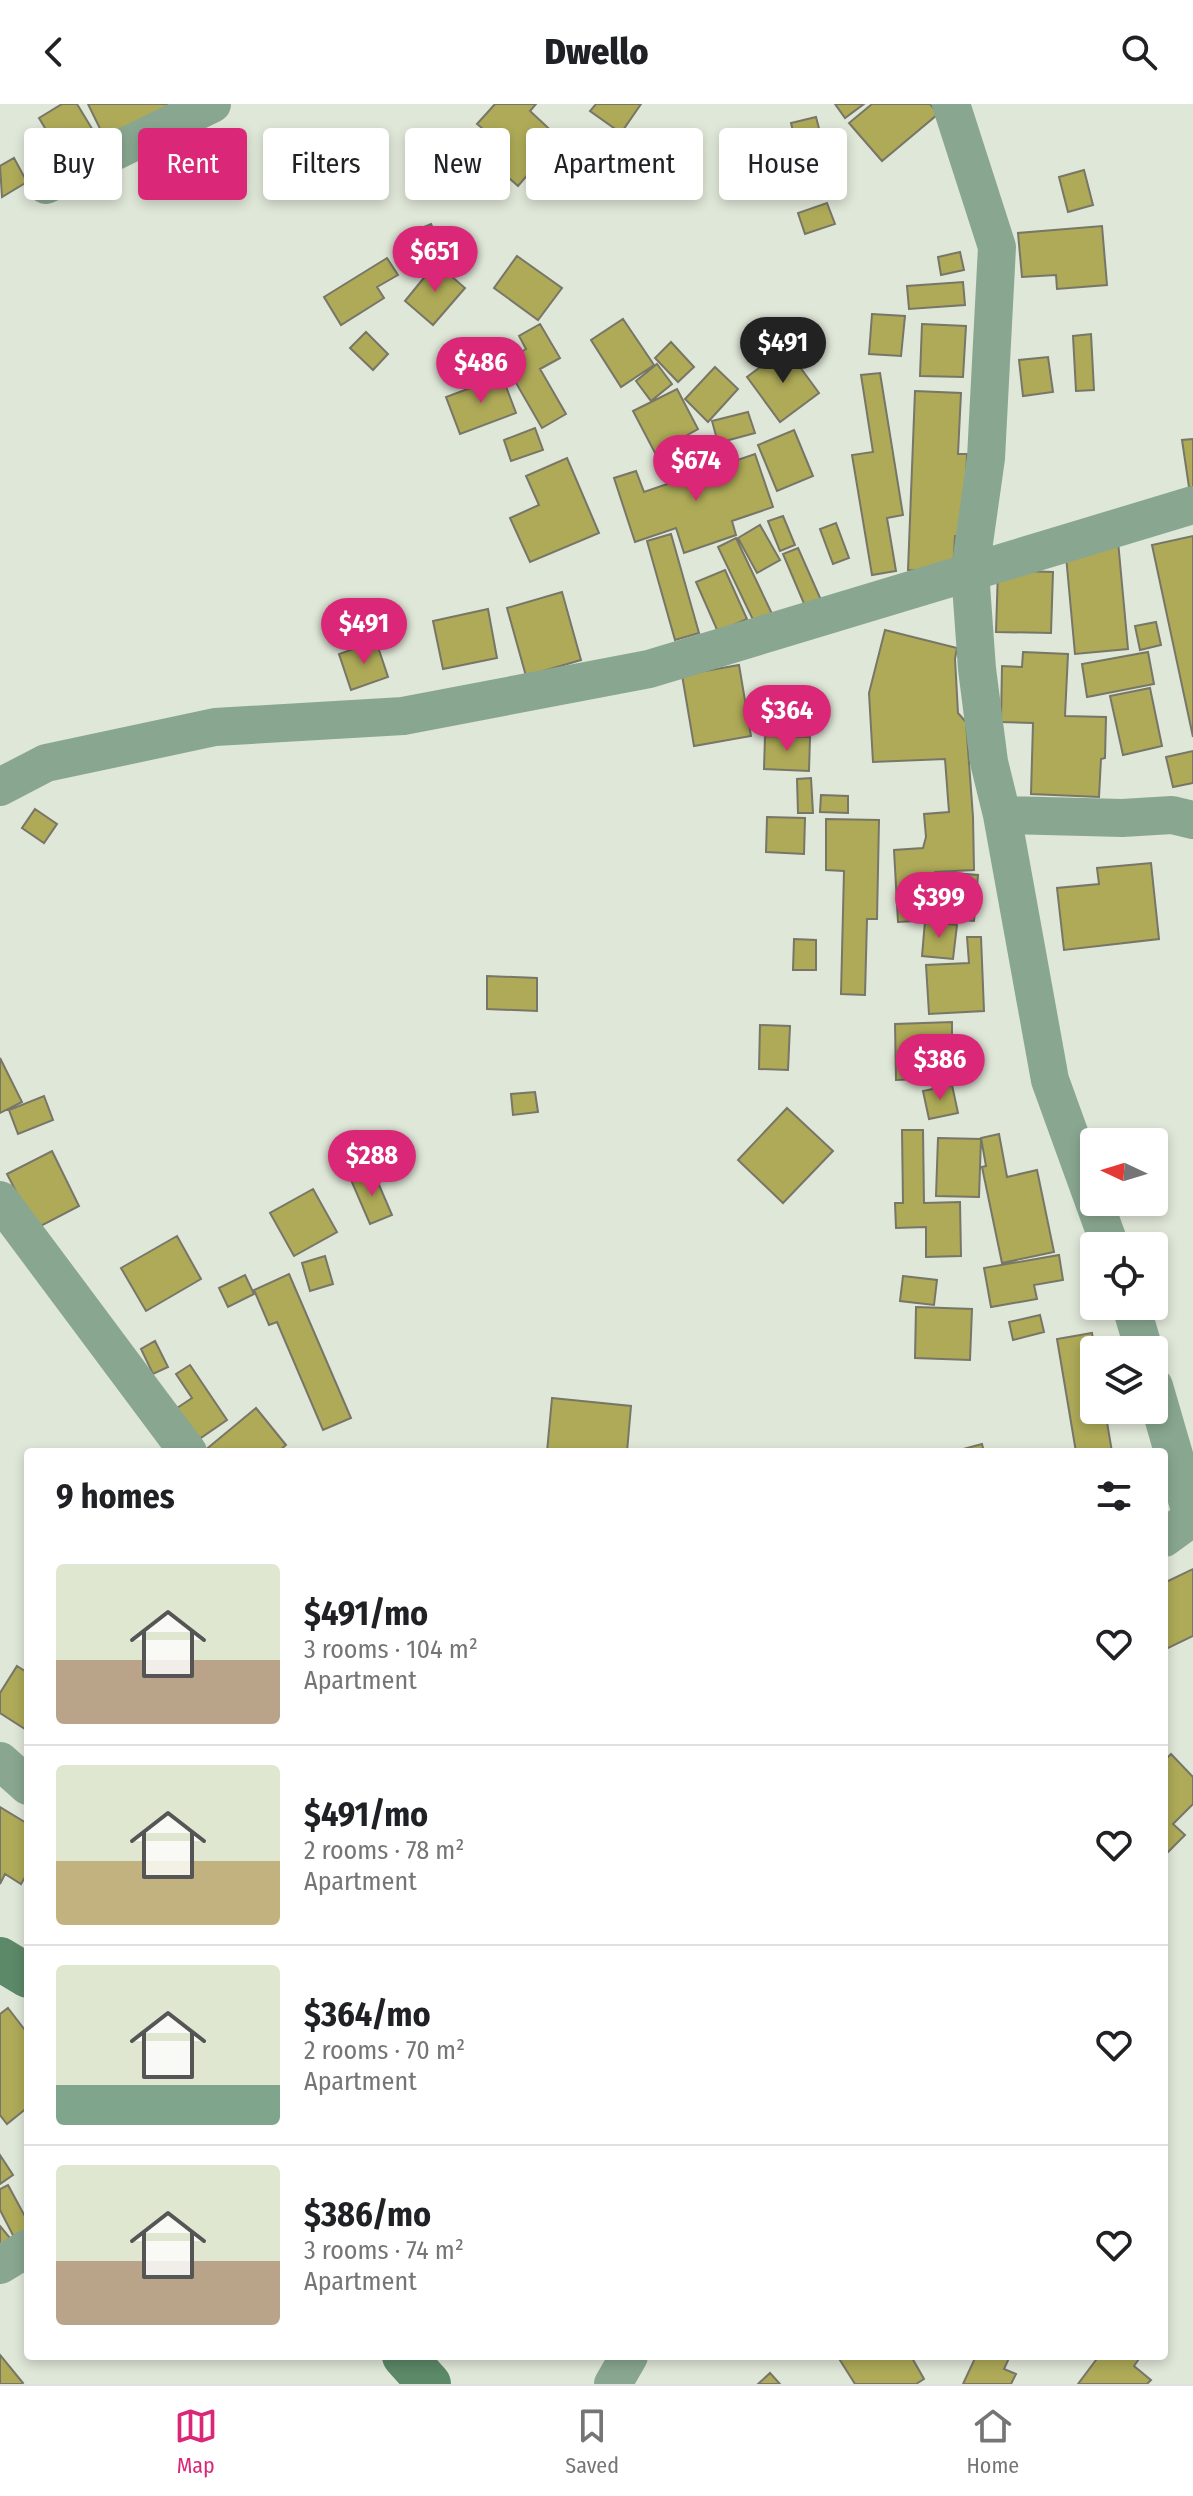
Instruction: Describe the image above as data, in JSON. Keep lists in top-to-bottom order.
{
  "north": "left",
  "page": {
    "header": "Dwello",
    "chip": [
      "Buy",
      "Rent",
      "Filters",
      "New",
      "Apartment",
      "House"
    ],
    "price": [
      "$651",
      "$491",
      "$486",
      "$674",
      "$491",
      "$364",
      "$399",
      "$386",
      "$288"
    ],
    "heading": "9 homes",
    "list": [
      {
        "name": "$491/mo",
        "note": "3 rooms · 104 m² · Apartment"
      },
      {
        "name": "$491/mo",
        "note": "2 rooms · 78 m² · Apartment"
      },
      {
        "name": "$364/mo",
        "note": "2 rooms · 70 m² · Apartment"
      },
      {
        "name": "$386/mo",
        "note": "3 rooms · 74 m² · Apartment"
      }
    ],
    "tabs": ["Map", "Saved", "Home"]
  }
}
